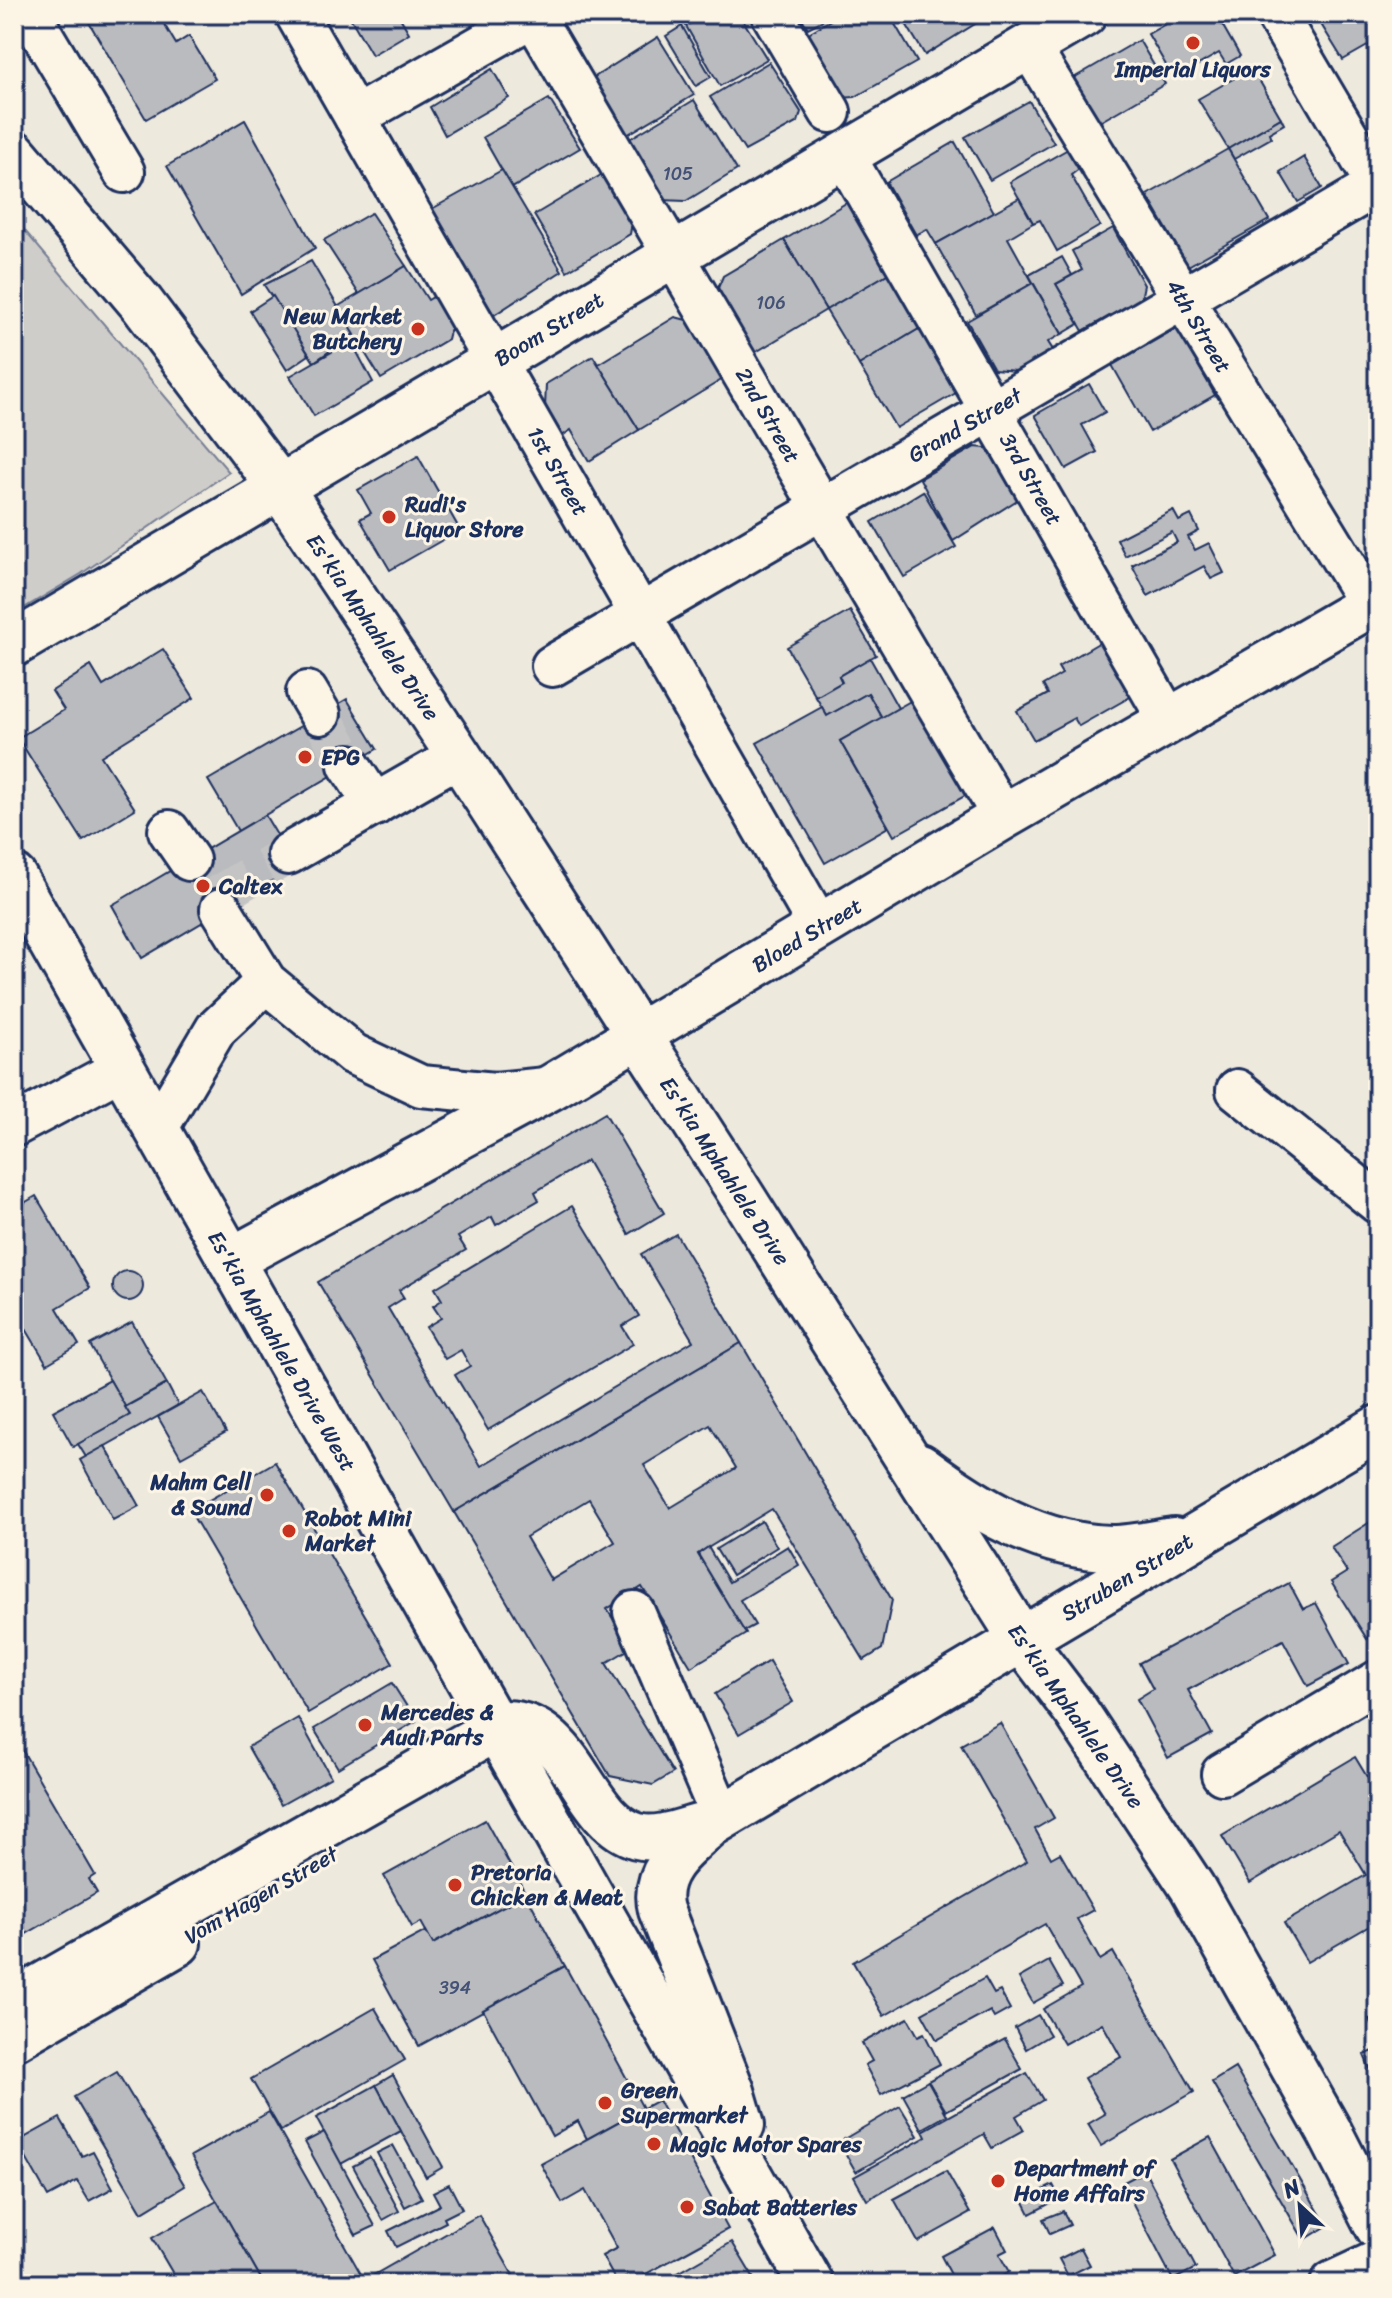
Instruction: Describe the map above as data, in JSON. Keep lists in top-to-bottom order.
{
  "streets": {
    "main road": [
      "Boom Street",
      "Es'kia Mphahlele Drive",
      "Bloed Street",
      "Es'kia Mphahlele Drive West",
      "Struben Street",
      "Vom Hagen Street"
    ],
    "street": [
      "4th Street",
      "2nd Street",
      "Grand Street",
      "1st Street",
      "3rd Street"
    ]
  },
  "crossings": [
    ["4th Street", "Boom Street"],
    ["4th Street", "Grand Street"],
    ["4th Street", "Bloed Street"],
    ["Boom Street", "2nd Street"],
    ["Boom Street", "1st Street"],
    ["Boom Street", "3rd Street"],
    ["Boom Street", "Es'kia Mphahlele Drive"],
    ["2nd Street", "Grand Street"],
    ["2nd Street", "Bloed Street"],
    ["Grand Street", "1st Street"],
    ["Grand Street", "3rd Street"],
    ["1st Street", "Bloed Street"],
    ["3rd Street", "Bloed Street"],
    ["Es'kia Mphahlele Drive", "Bloed Street"],
    ["Es'kia Mphahlele Drive", "Struben Street"],
    ["Bloed Street", "Es'kia Mphahlele Drive West"],
    ["Es'kia Mphahlele Drive West", "Vom Hagen Street"]
  ],
  "places": [
    "Imperial Liquors",
    "New Market Butchery",
    "Rudi's Liquor Store",
    "EPG",
    "Caltex",
    "Mahm Cell & Sound",
    "Robot Mini Market",
    "Mercedes & Audi Parts",
    "Pretoria Chicken & Meat",
    "Green Supermarket",
    "Magic Motor Spares",
    "Department of Home Affairs",
    "Sabat Batteries"
  ],
  "house_numbers": ["105", "106", "394"],
  "north": "top left"
}
